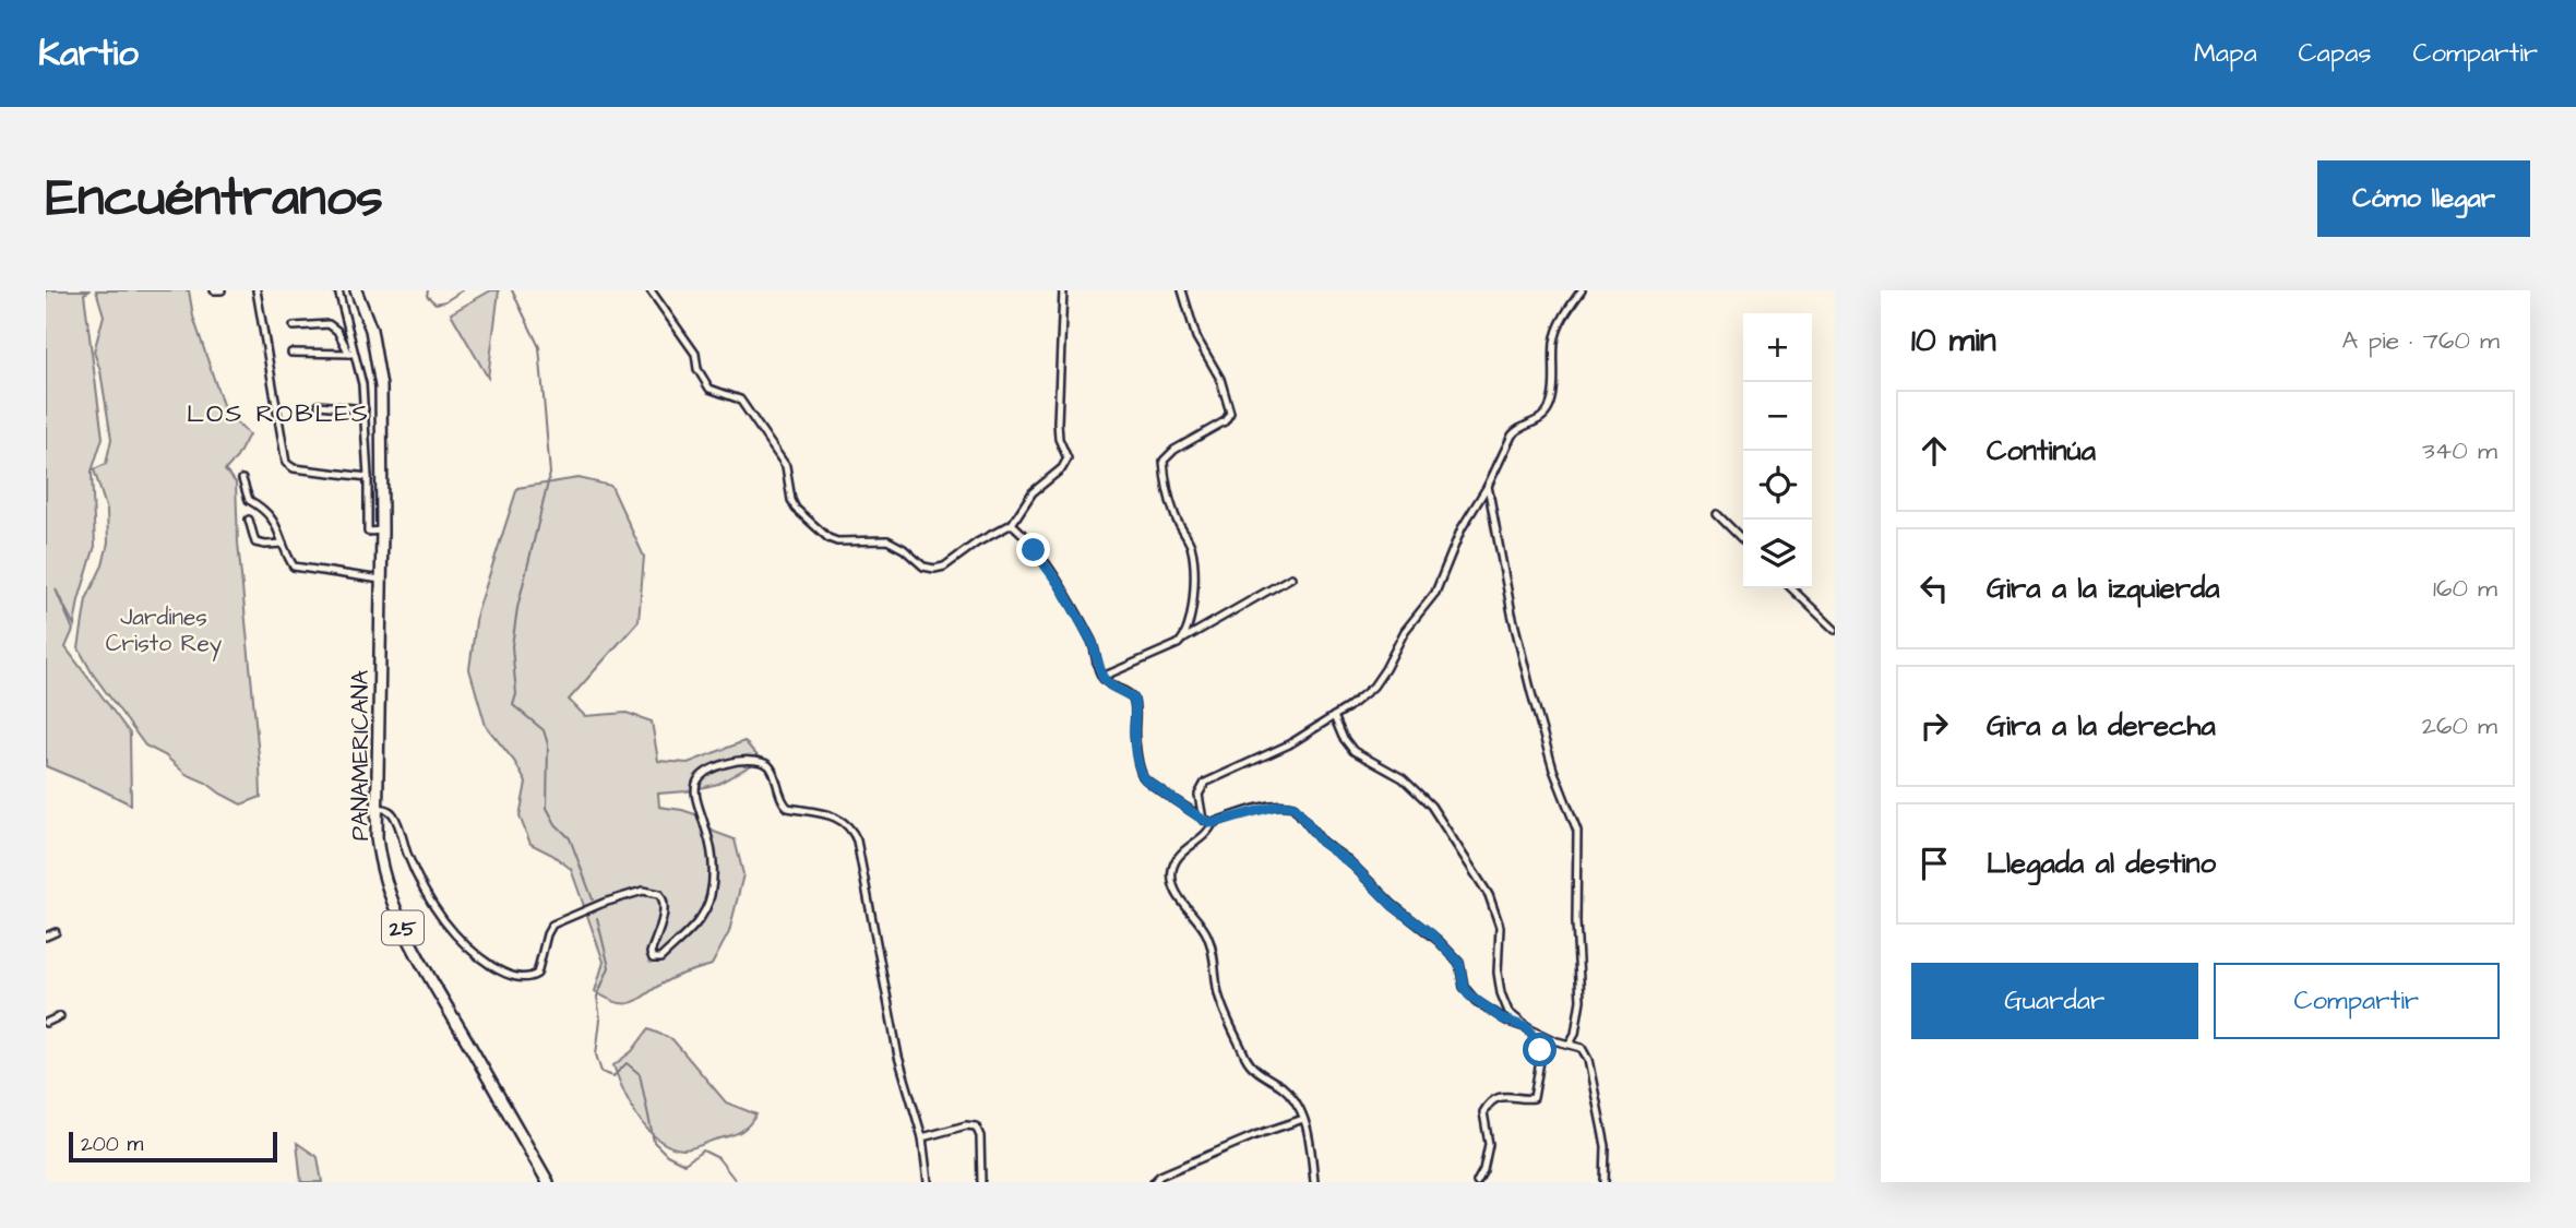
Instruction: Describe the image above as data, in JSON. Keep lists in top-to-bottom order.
{
  "streets": {
    "main road": ["PANAMERICANA", "25"]
  },
  "districts": ["LOS ROBLES"],
  "parks": ["Jardines Cristo Rey"],
  "scale_bar": "200 m",
  "page": {
    "header": "Kartio",
    "nav": ["Mapa", "Capas", "Compartir"],
    "buttons": [
      "Cómo llegar",
      ["Guardar", "Compartir"]
    ],
    "title": "Encuéntranos",
    "heading": ["10 min", "A pie · 760 m"],
    "map_buttons": ["+", "−"],
    "list": [
      ["Continúa", "340 m"],
      ["Gira a la izquierda", "160 m"],
      ["Gira a la derecha", "260 m"],
      "Llegada al destino"
    ],
    "scale": "200 m"
  }
}
